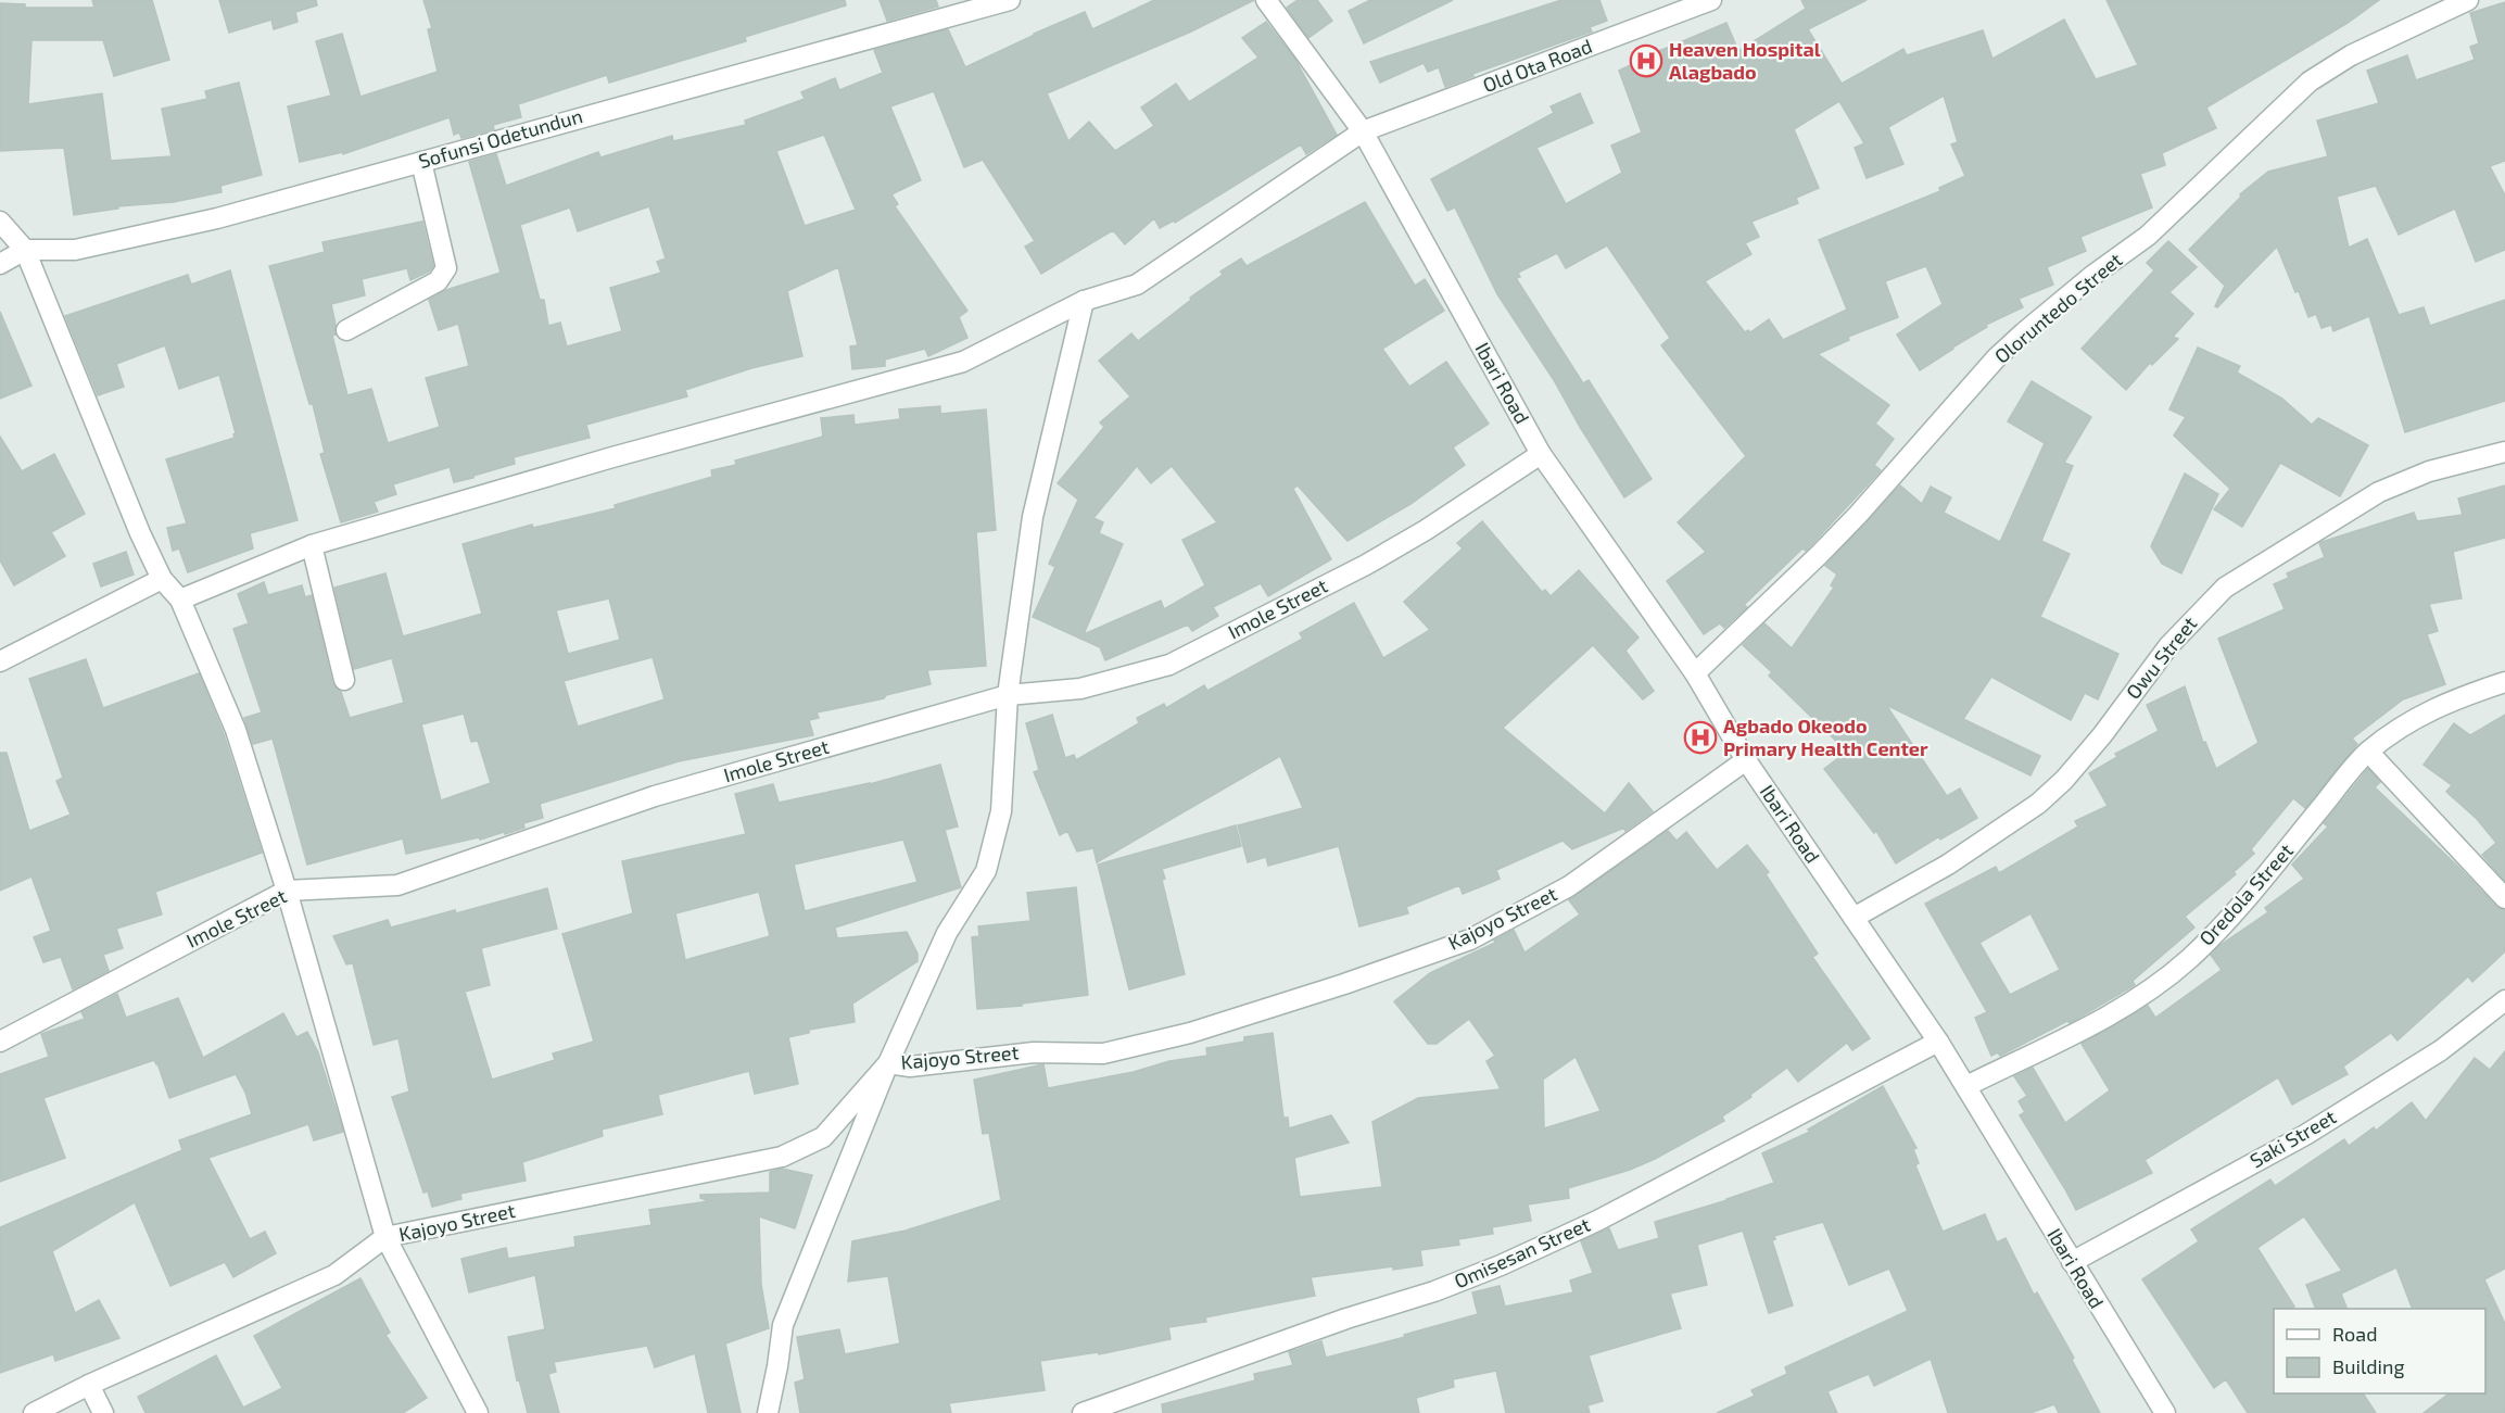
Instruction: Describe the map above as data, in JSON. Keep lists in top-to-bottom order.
{
  "streets": {
    "street": [
      "Old Ota Road",
      "Sofunsi Odetundun",
      "Oloruntedo Street",
      "Ibari Road",
      "Imole Street",
      "Owu Street",
      "Oredola Street",
      "Kajoyo Street",
      "Saki Street",
      "Omisesan Street"
    ]
  },
  "crossings": [
    ["Old Ota Road", "Ibari Road"],
    ["Oloruntedo Street", "Ibari Road"],
    ["Ibari Road", "Imole Street"],
    ["Ibari Road", "Owu Street"],
    ["Ibari Road", "Oredola Street"],
    ["Ibari Road", "Kajoyo Street"],
    ["Ibari Road", "Saki Street"],
    ["Ibari Road", "Omisesan Street"]
  ],
  "places": {
    "hospital": ["Heaven Hospital Alagbado", "Agbado Okeodo Primary Health Center"]
  },
  "legend": ["Road", "Building"]
}
